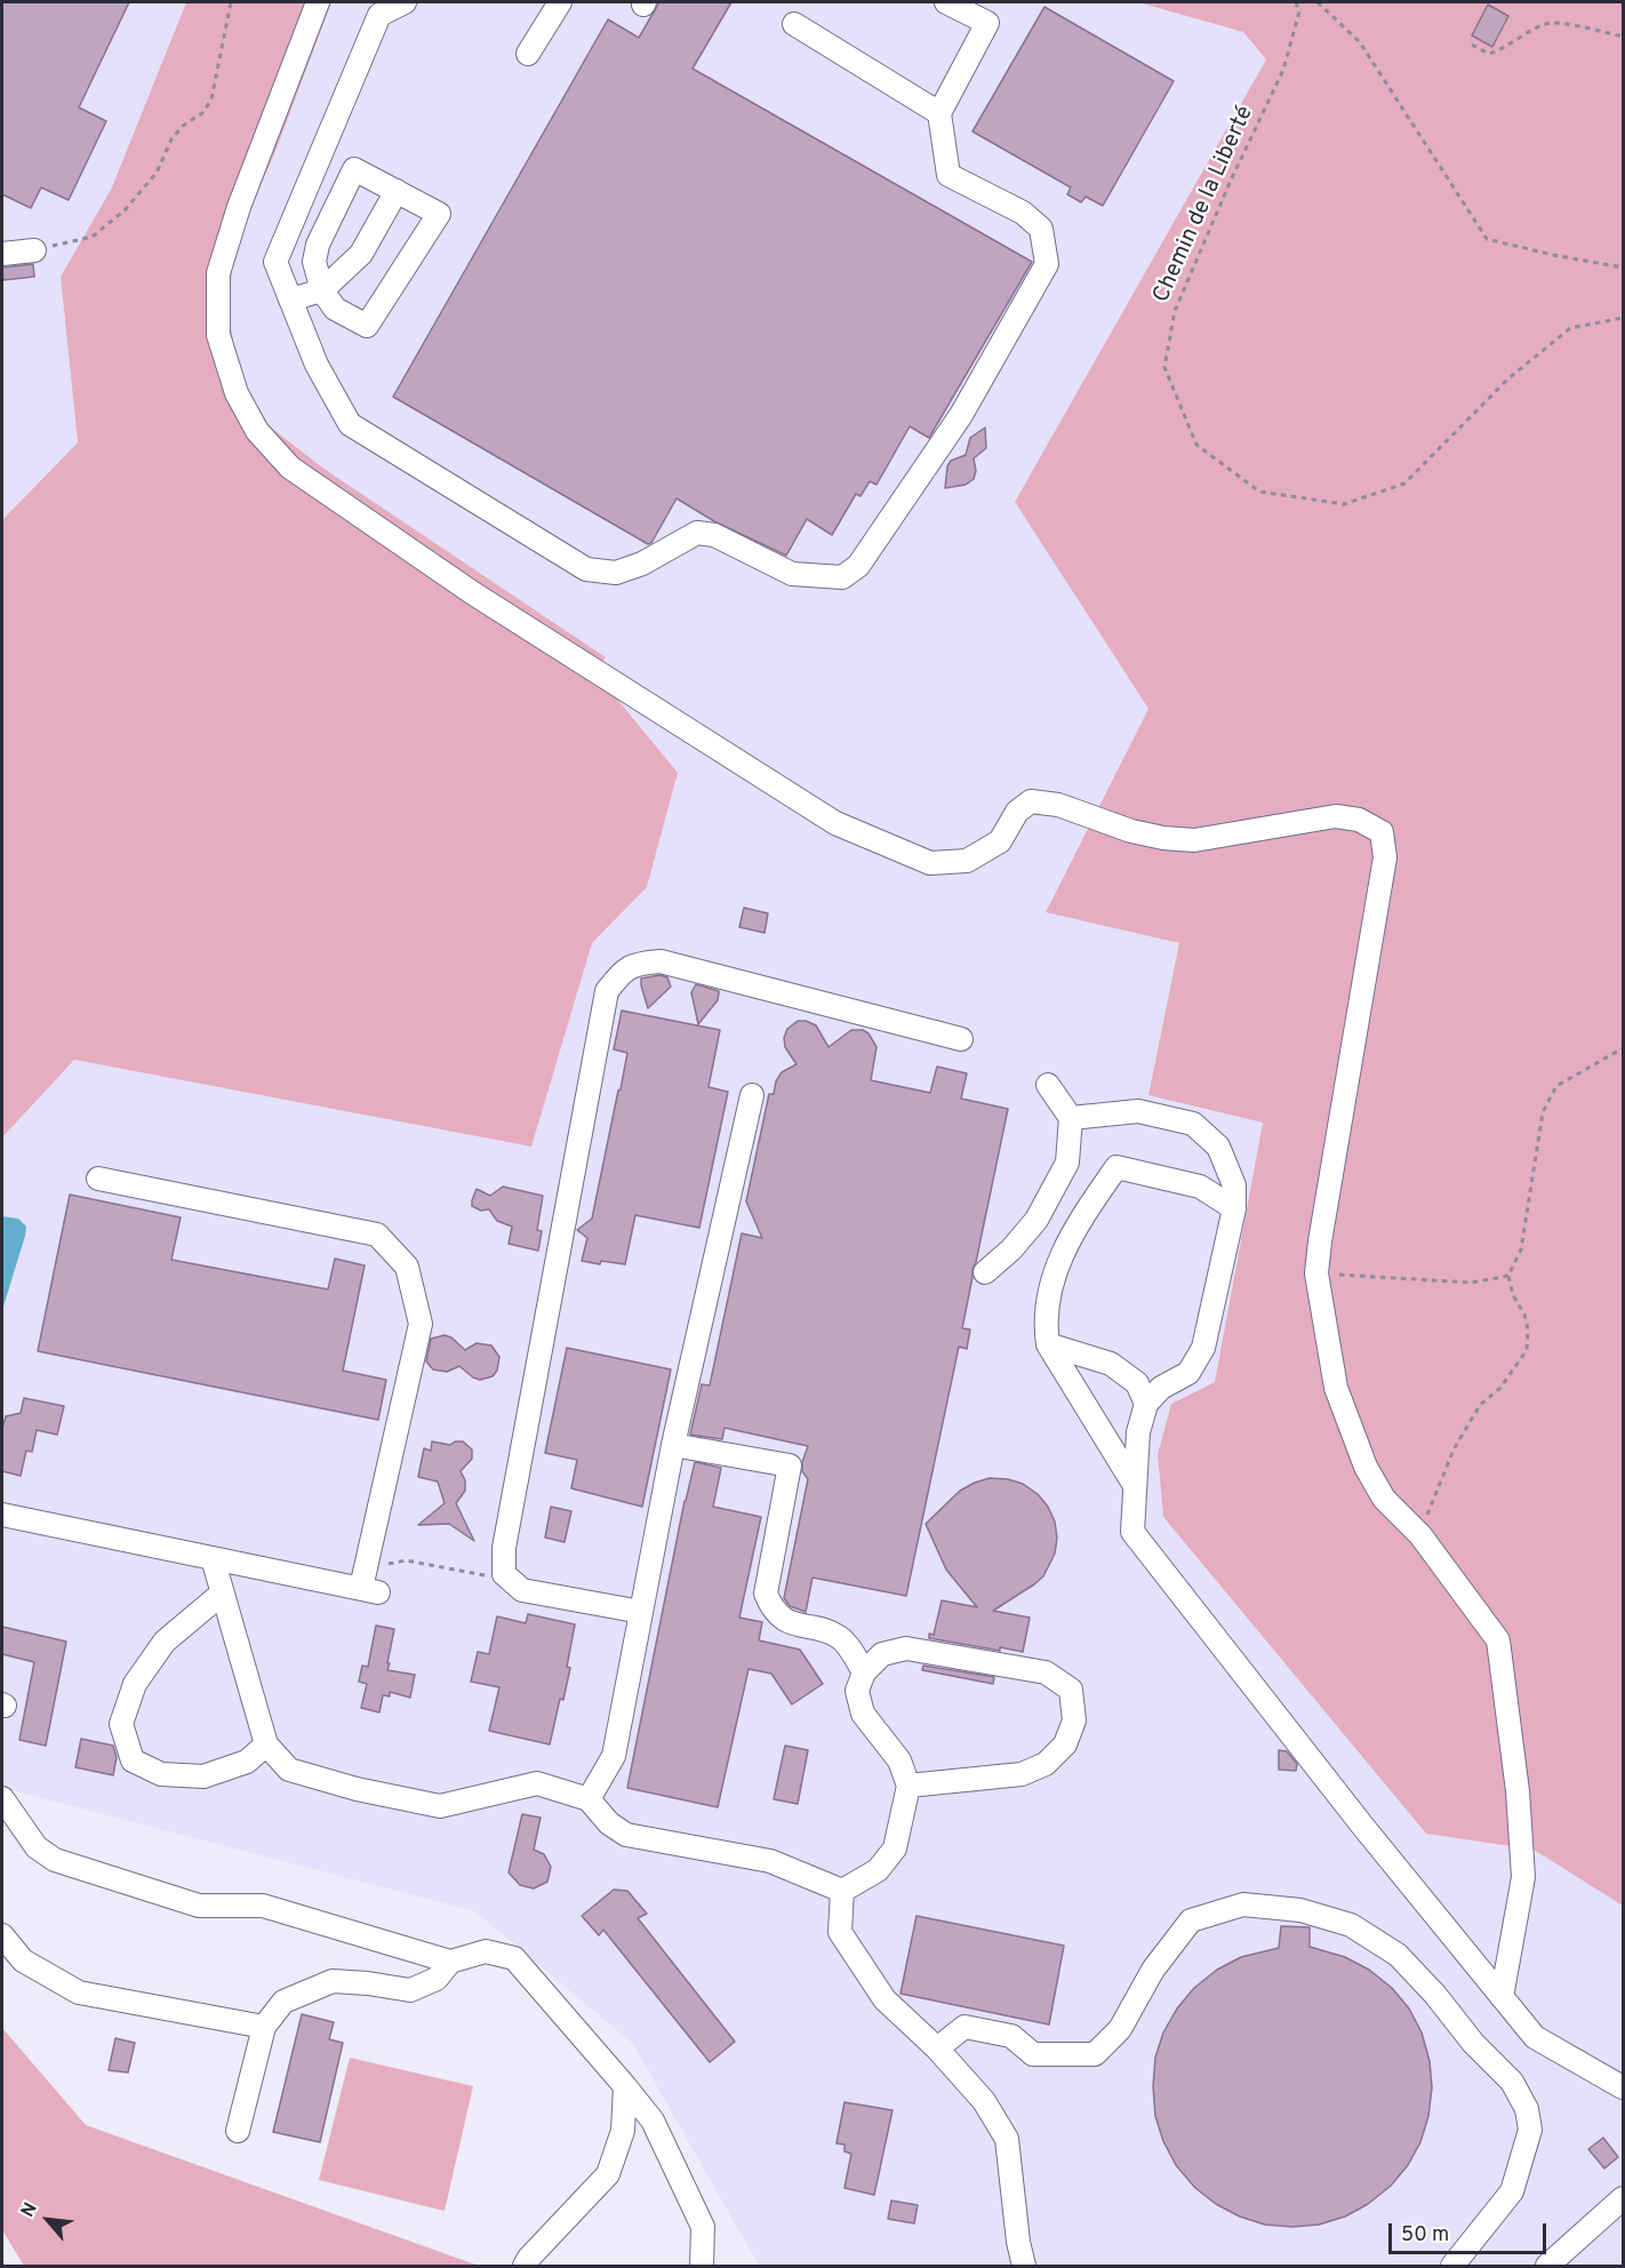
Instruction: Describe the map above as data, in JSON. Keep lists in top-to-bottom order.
{
  "streets": {
    "path": ["Chemin de la Liberté"]
  },
  "scale_bar": "50 m",
  "north": "top left"
}
